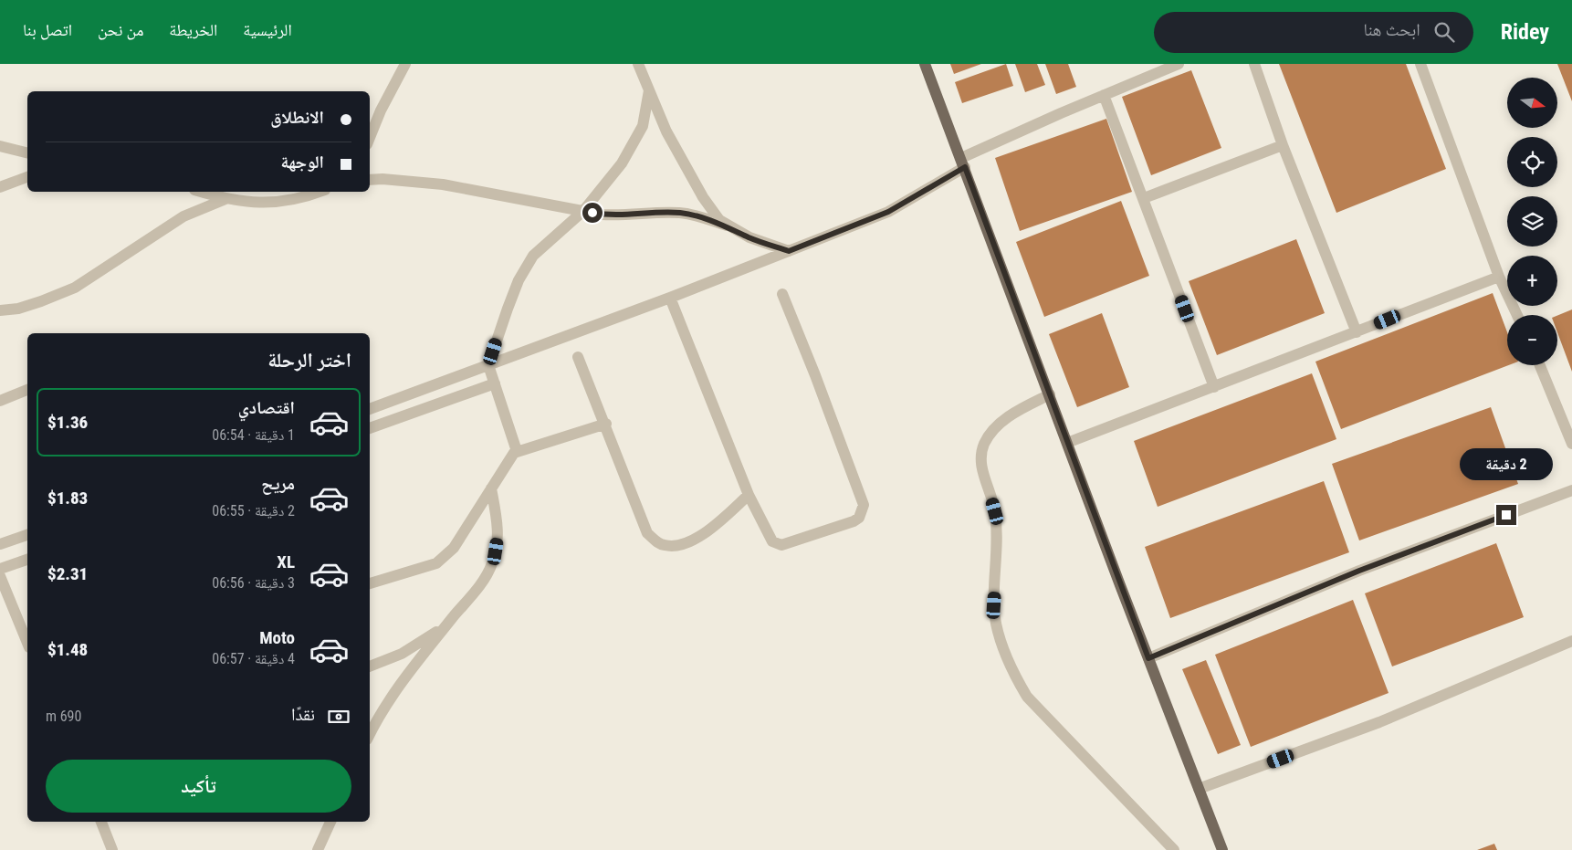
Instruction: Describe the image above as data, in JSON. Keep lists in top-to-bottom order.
{
  "north": "right",
  "page": {
    "header": "Ridey",
    "search": "ابحث هنا",
    "nav": [
      "الرئيسية",
      "الخريطة",
      "من نحن",
      "اتصل بنا"
    ],
    "map_buttons": ["+", "−"],
    "banner": ["الانطلاق", "الوجهة"],
    "heading": "اختر الرحلة",
    "list": [
      {
        "name": "اقتصادي",
        "note": "1 دقيقة · 06:54",
        "value": "$1.36"
      },
      {
        "name": "مريح",
        "note": "2 دقيقة · 06:55",
        "value": "$1.83"
      },
      {
        "name": "XL",
        "note": "3 دقيقة · 06:56",
        "value": "$2.31"
      },
      {
        "name": "Moto",
        "note": "4 دقيقة · 06:57",
        "value": "$1.48"
      }
    ],
    "bubble": "2 دقيقة",
    "pay": ["نقدًا", "690 m"],
    "buttons": "تأكيد"
  }
}
